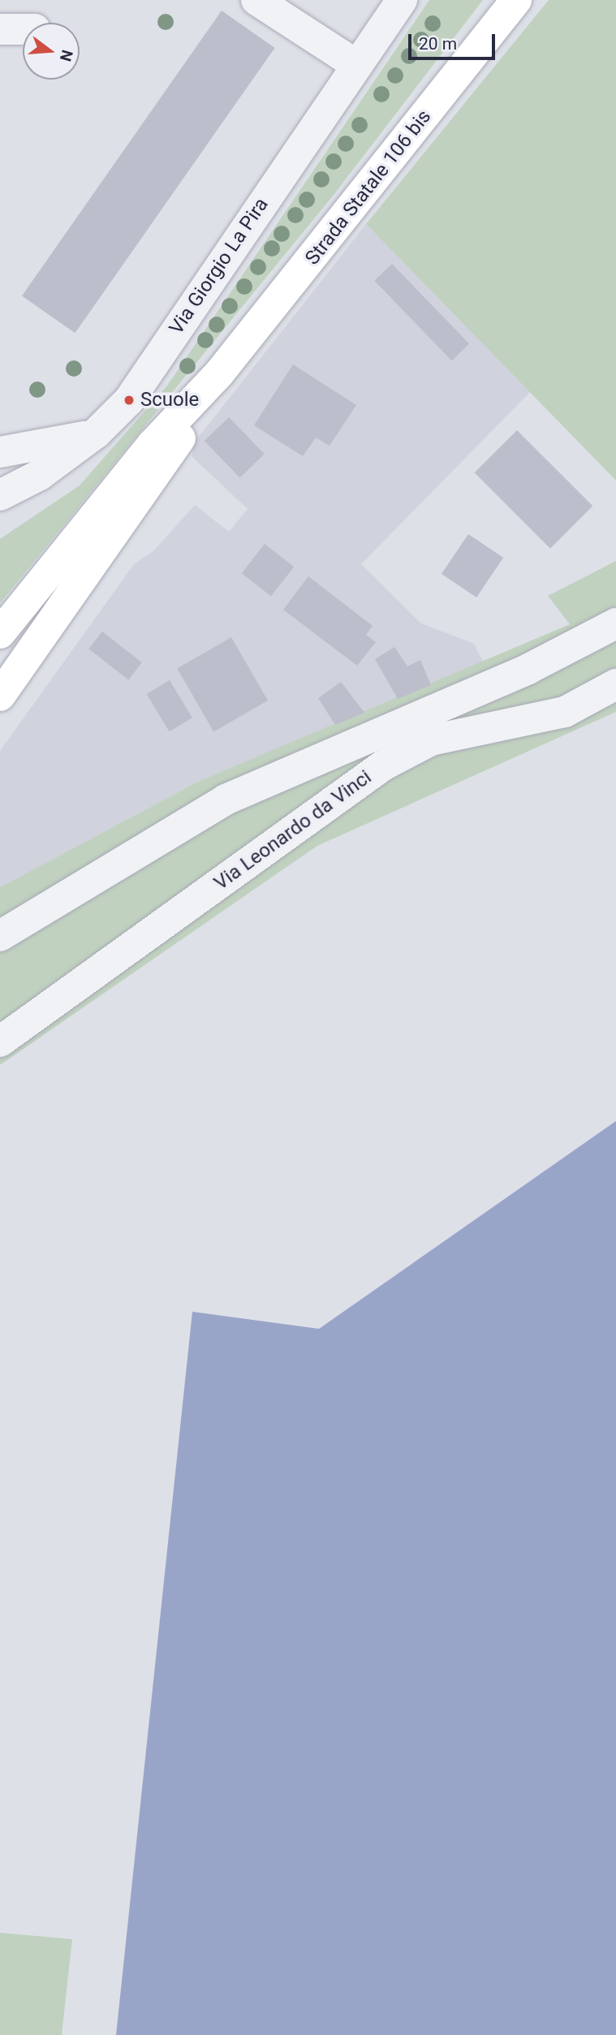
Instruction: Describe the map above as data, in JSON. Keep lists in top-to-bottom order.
{
  "streets": {
    "main road": ["Strada Statale 106 bis"],
    "street": ["Via Giorgio La Pira", "Via Leonardo da Vinci"]
  },
  "places": ["Scuole"],
  "scale_bar": "20 m",
  "north": "right"
}
